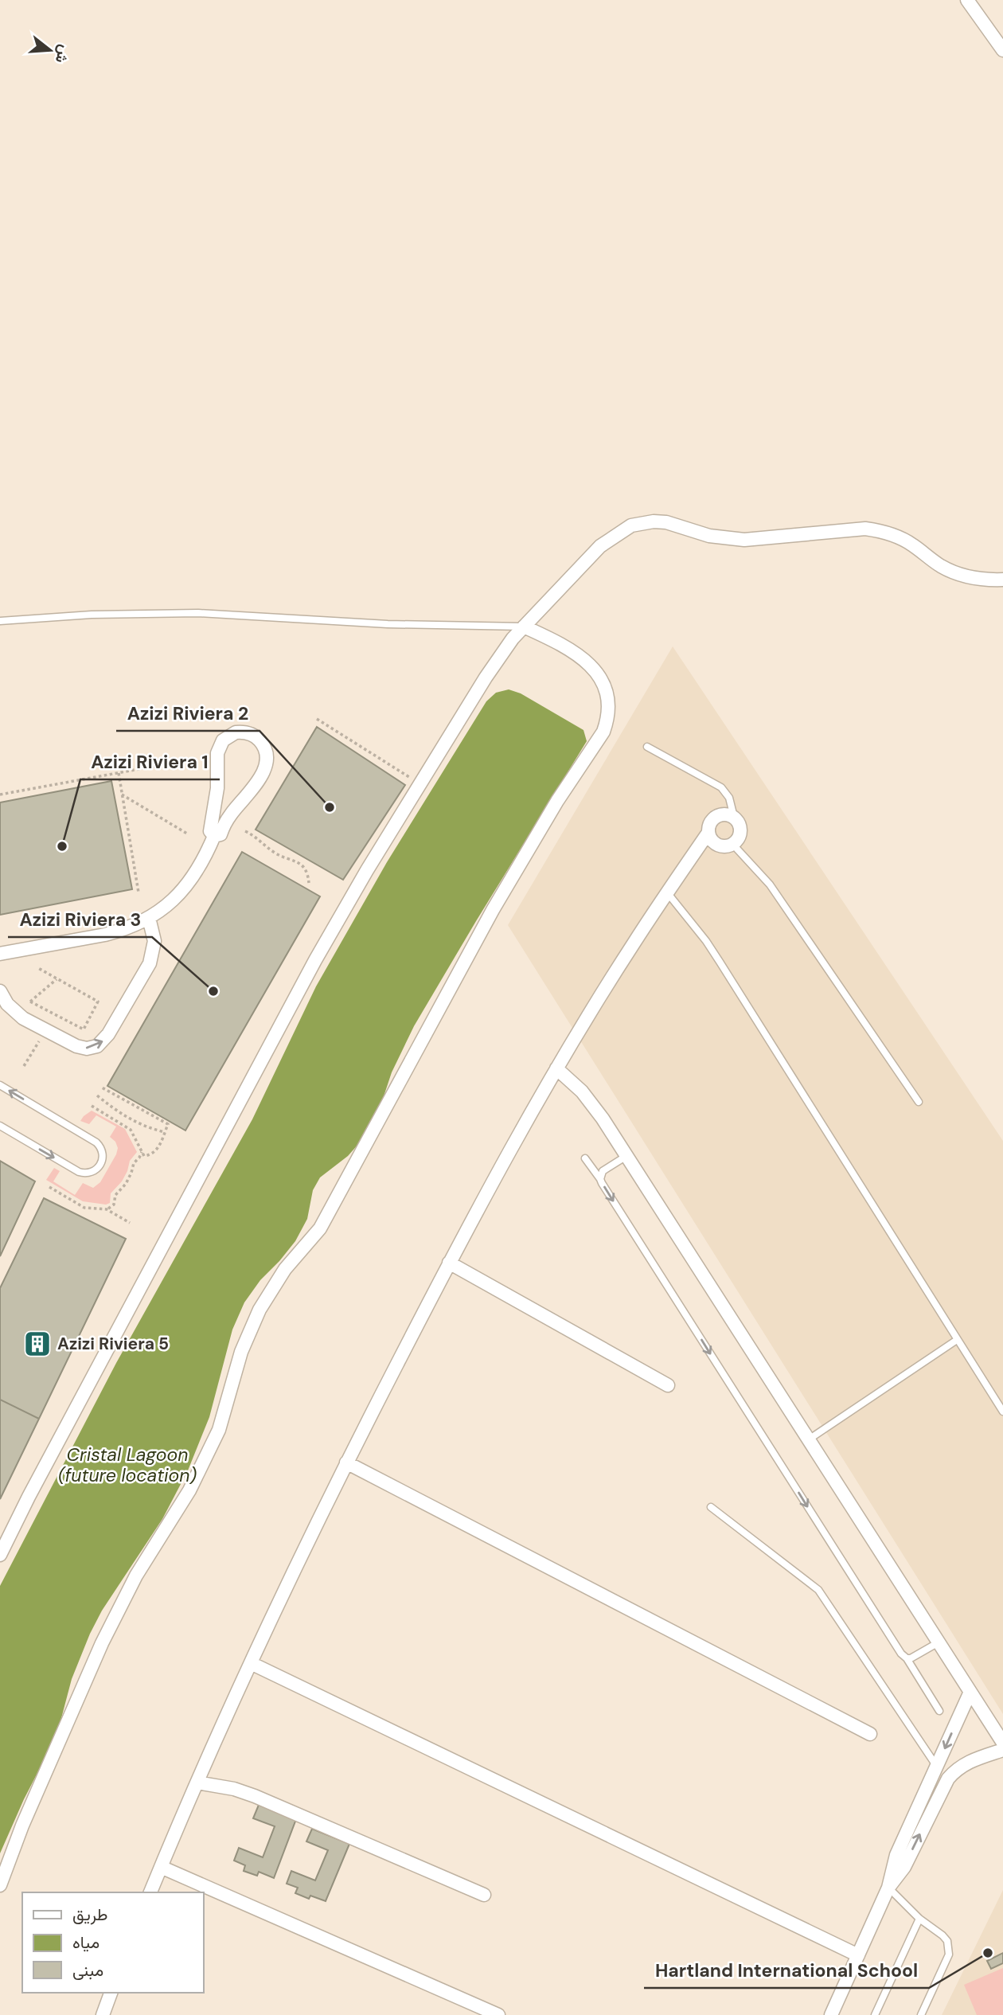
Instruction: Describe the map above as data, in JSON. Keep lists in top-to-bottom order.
{
  "water": ["Cristal Lagoon (future location)"],
  "places": {
    "other": [
      "Azizi Riviera 2",
      "Azizi Riviera 1",
      "Azizi Riviera 3",
      "Hartland International School"
    ],
    "building": ["Azizi Riviera 5"]
  },
  "legend": ["طريق", "مياه", "مبنى"],
  "north": "right"
}
